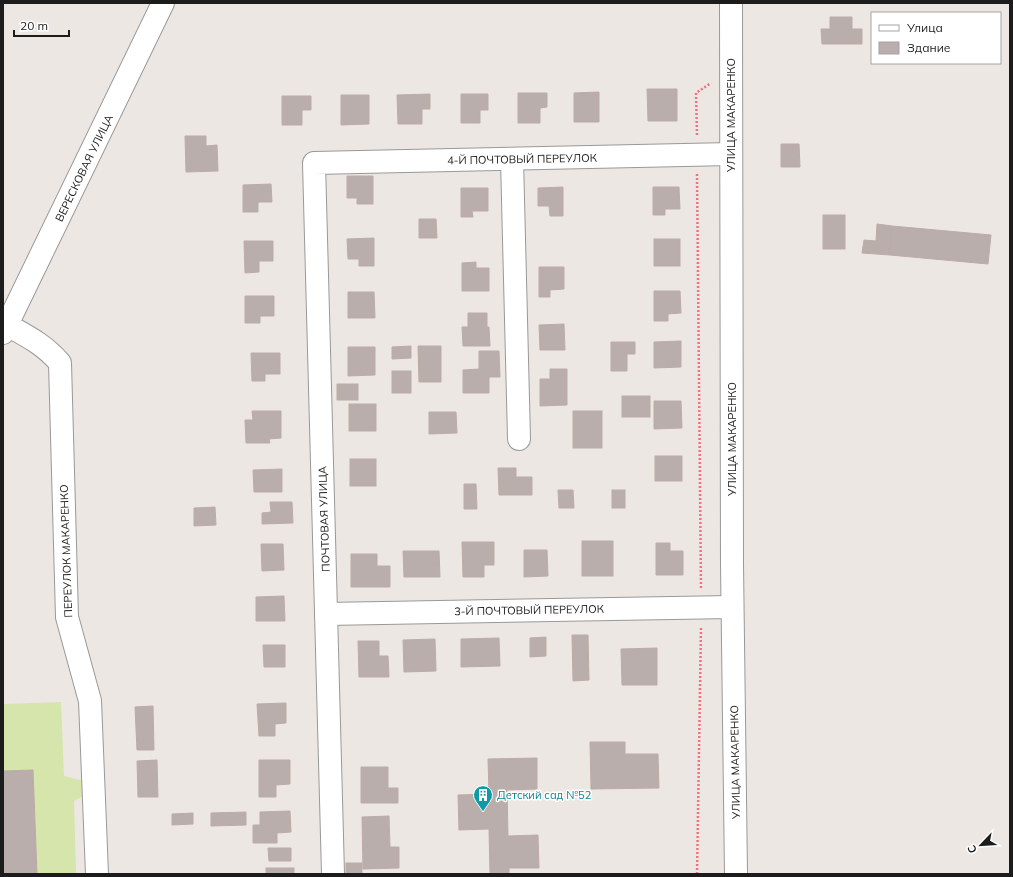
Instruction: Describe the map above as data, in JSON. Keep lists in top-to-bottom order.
{
  "streets": {
    "street": [
      "УЛИЦА МАКАРЕНКО",
      "4-Й ПОЧТОВЫЙ ПЕРЕУЛОК",
      "ВЕРЕСКОВАЯ УЛИЦА",
      "ПОЧТОВАЯ УЛИЦА",
      "ПЕРЕУЛОК МАКАРЕНКО",
      "3-Й ПОЧТОВЫЙ ПЕРЕУЛОК"
    ]
  },
  "crossings": [
    ["УЛИЦА МАКАРЕНКО", "4-Й ПОЧТОВЫЙ ПЕРЕУЛОК"],
    ["УЛИЦА МАКАРЕНКО", "3-Й ПОЧТОВЫЙ ПЕРЕУЛОК"],
    ["4-Й ПОЧТОВЫЙ ПЕРЕУЛОК", "ПОЧТОВАЯ УЛИЦА"],
    ["ВЕРЕСКОВАЯ УЛИЦА", "ПЕРЕУЛОК МАКАРЕНКО"],
    ["ПОЧТОВАЯ УЛИЦА", "3-Й ПОЧТОВЫЙ ПЕРЕУЛОК"]
  ],
  "places": {
    "building": ["Детский сад №52"]
  },
  "legend": ["Улица", "Здание"],
  "scale_bar": "20 m",
  "north": "bottom left"
}
